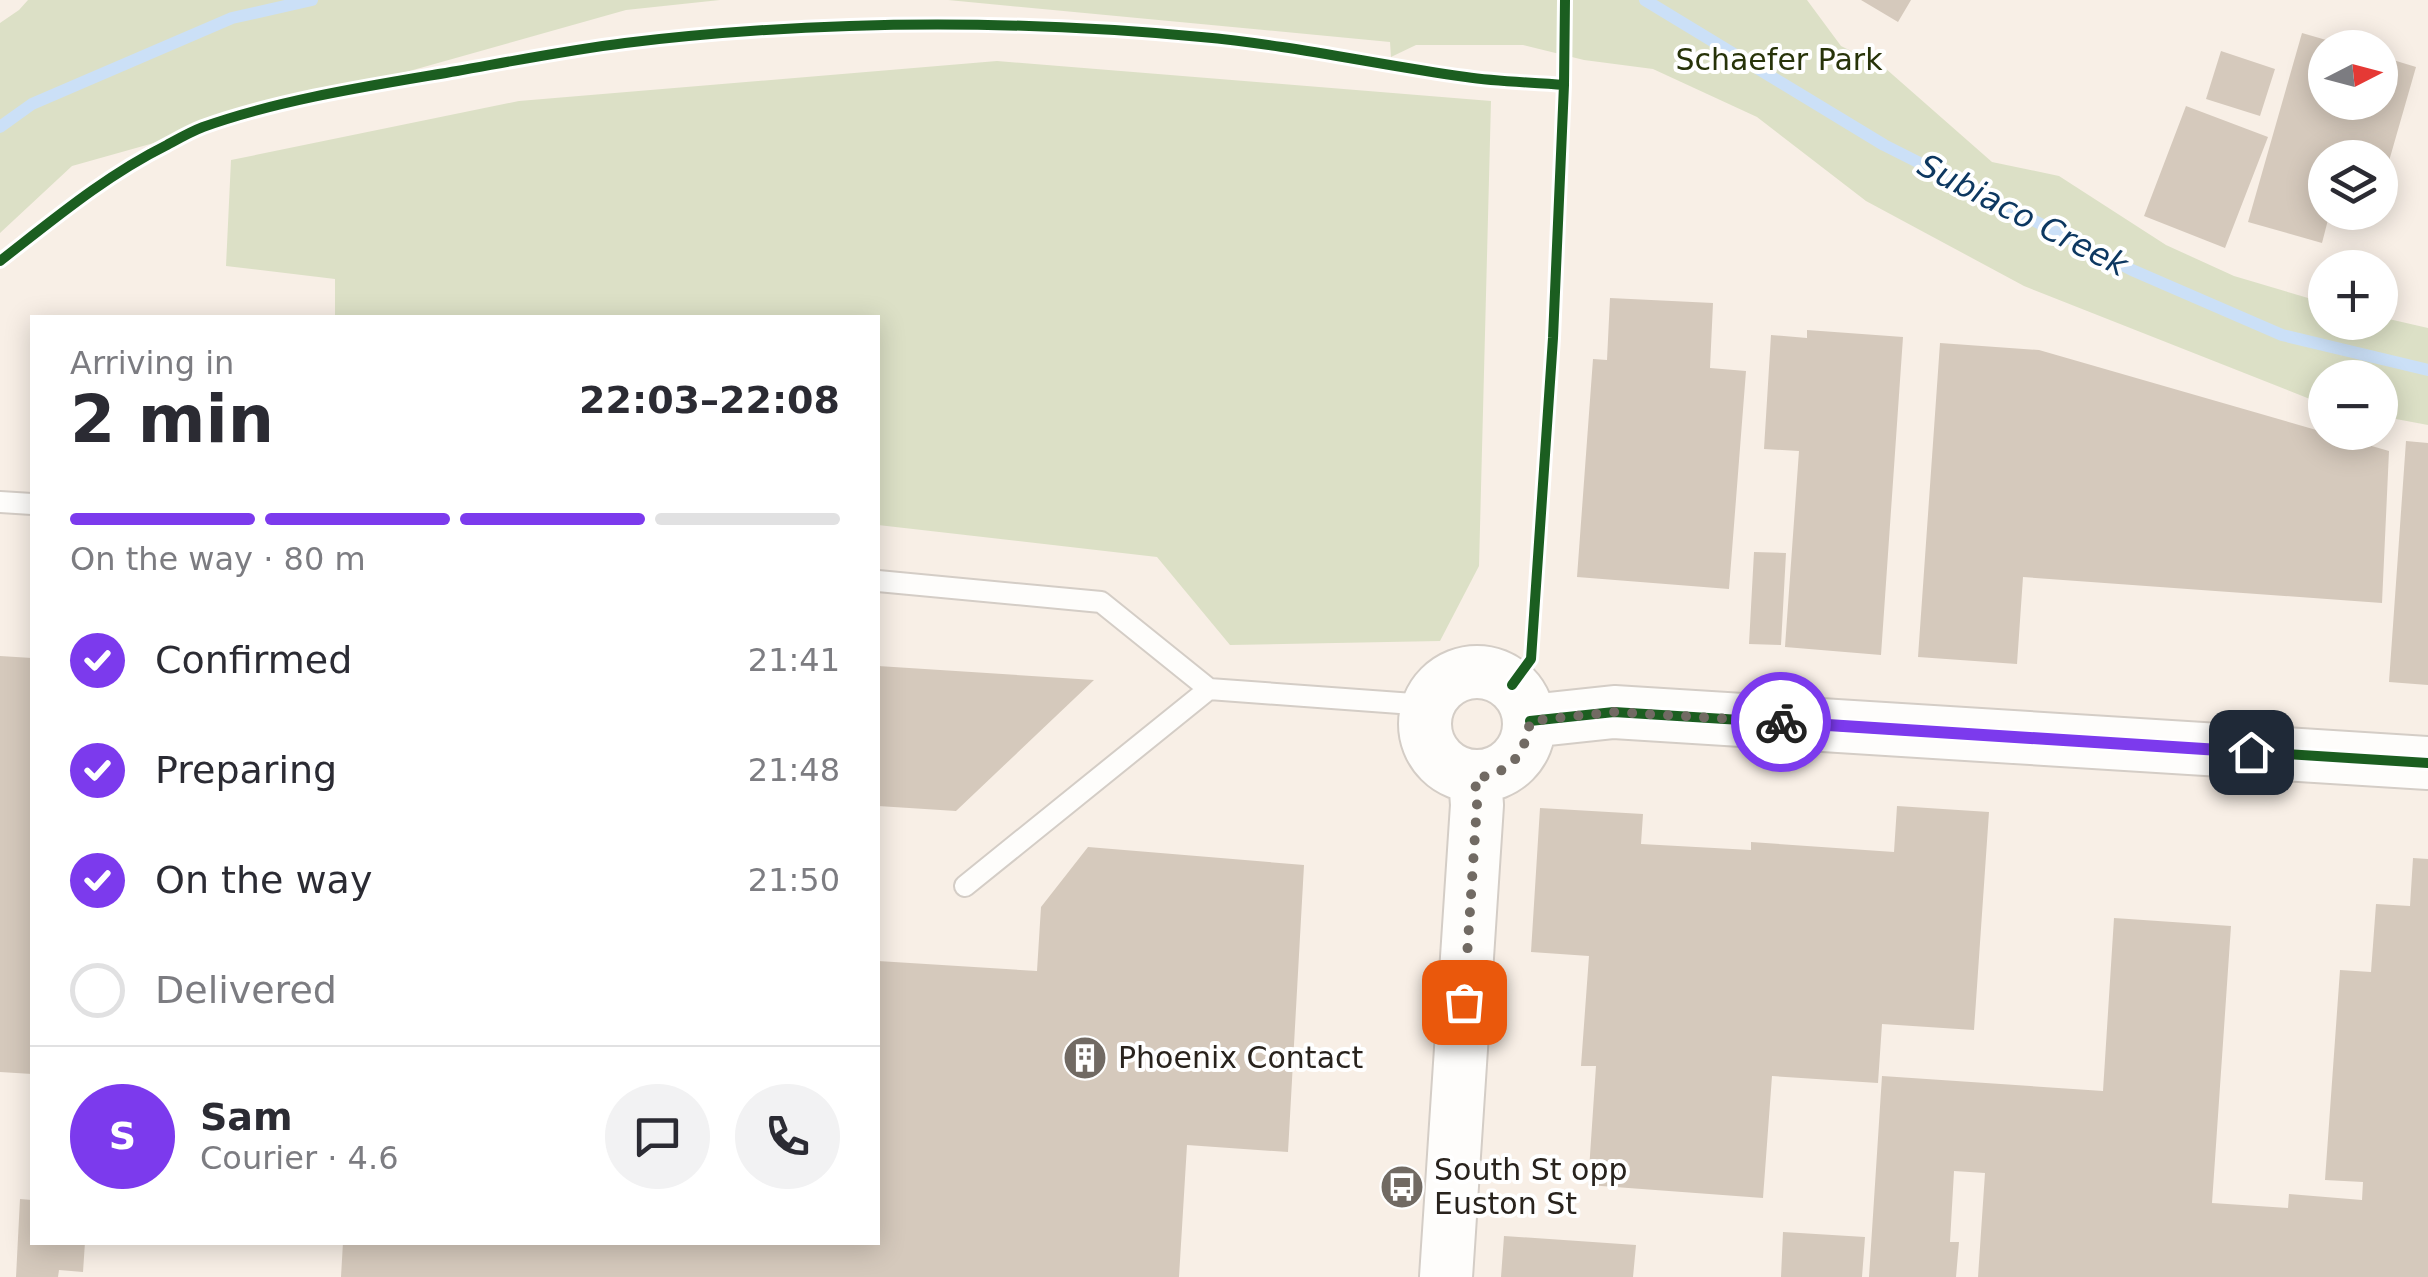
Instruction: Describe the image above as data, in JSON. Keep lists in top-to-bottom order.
{
  "water": ["Subiaco Creek"],
  "parks": ["Schaefer Park"],
  "places": {
    "building": ["Phoenix Contact"],
    "bus stop": ["South St opp Euston St"]
  },
  "north": "right",
  "page": {
    "map_buttons": ["+", "−"],
    "heading": ["2 min", "Arriving in", "22:03–22:08"],
    "panel": ["Sam", "Courier · 4.6"],
    "bar": "On the way · 80 m",
    "list": [
      ["Confirmed", "21:41"],
      ["Preparing", "21:48"],
      ["On the way", "21:50"],
      "Delivered"
    ],
    "round": "S"
  }
}
